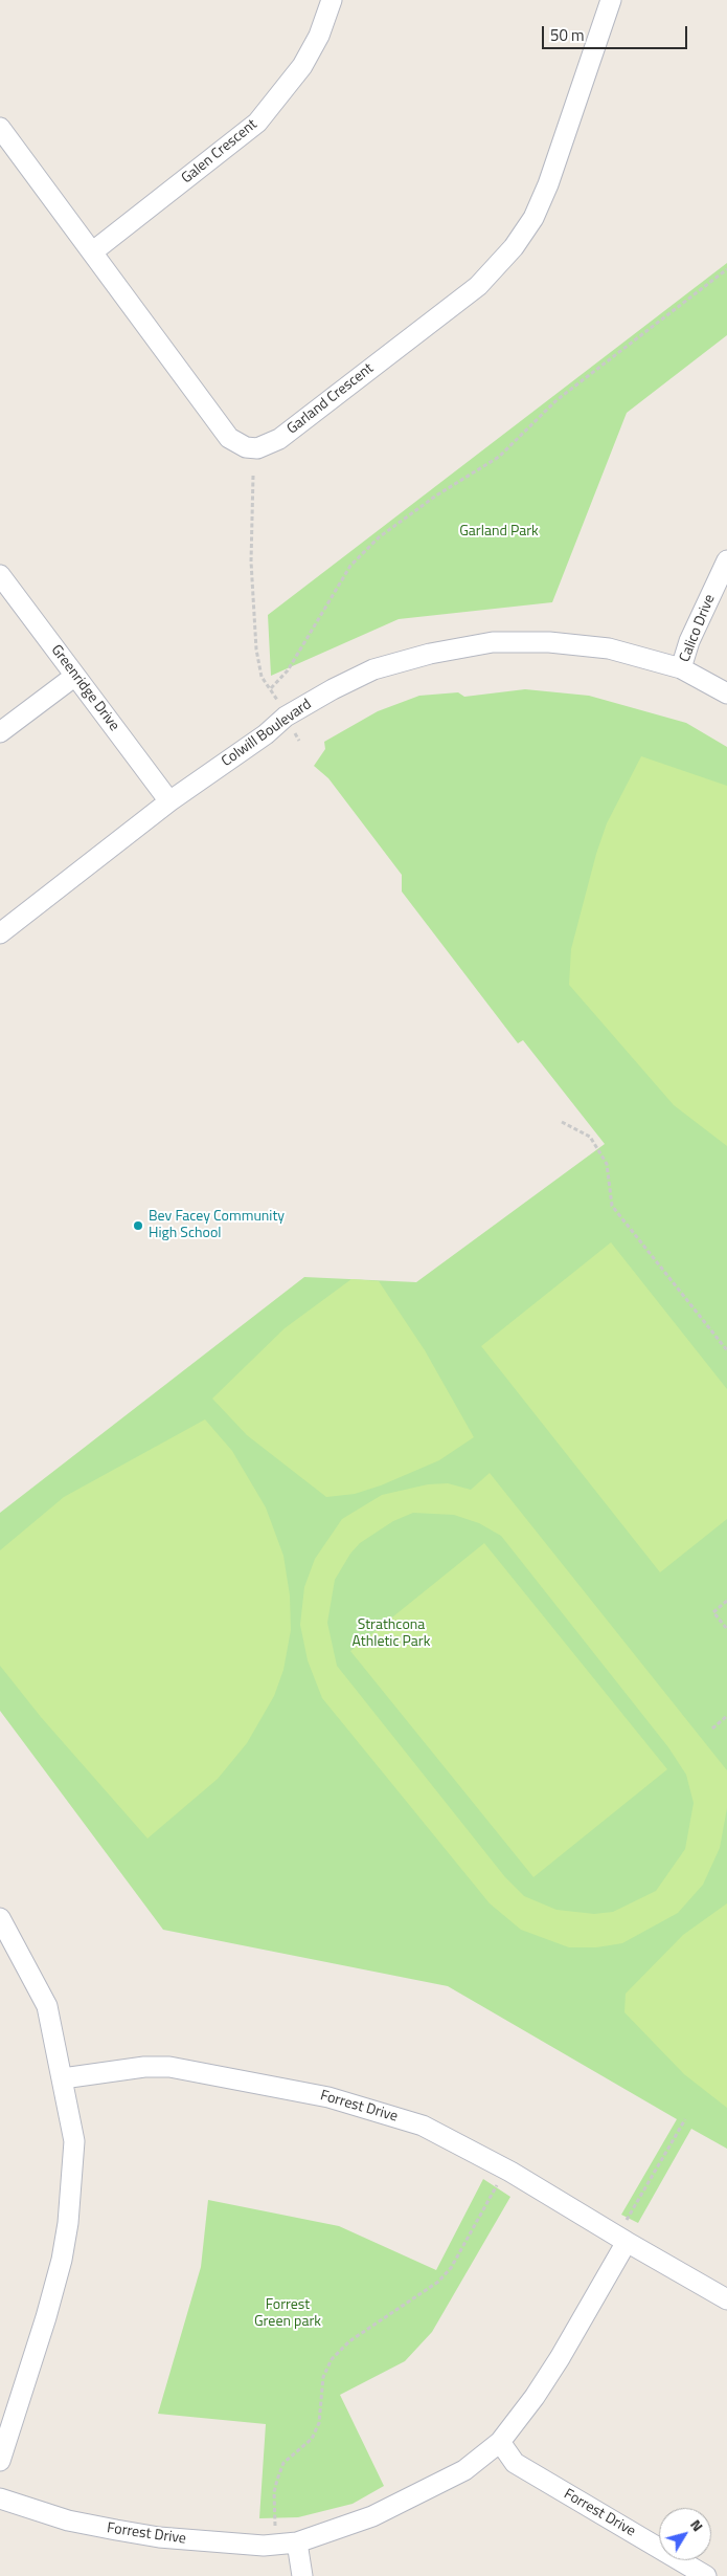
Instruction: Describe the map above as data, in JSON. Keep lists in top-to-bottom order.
{
  "streets": {
    "street": [
      "Galen Crescent",
      "Garland Crescent",
      "Calico Drive",
      "Greenridge Drive",
      "Colwill Boulevard",
      "Forrest Drive"
    ]
  },
  "crossings": [
    ["Galen Crescent", "Garland Crescent"],
    ["Calico Drive", "Colwill Boulevard"],
    ["Greenridge Drive", "Colwill Boulevard"]
  ],
  "parks": ["Garland Park", "Strathcona Athletic Park", "Forrest Green park"],
  "places": ["Bev Facey Community High School"],
  "scale_bar": "50 m",
  "north": "top right"
}
